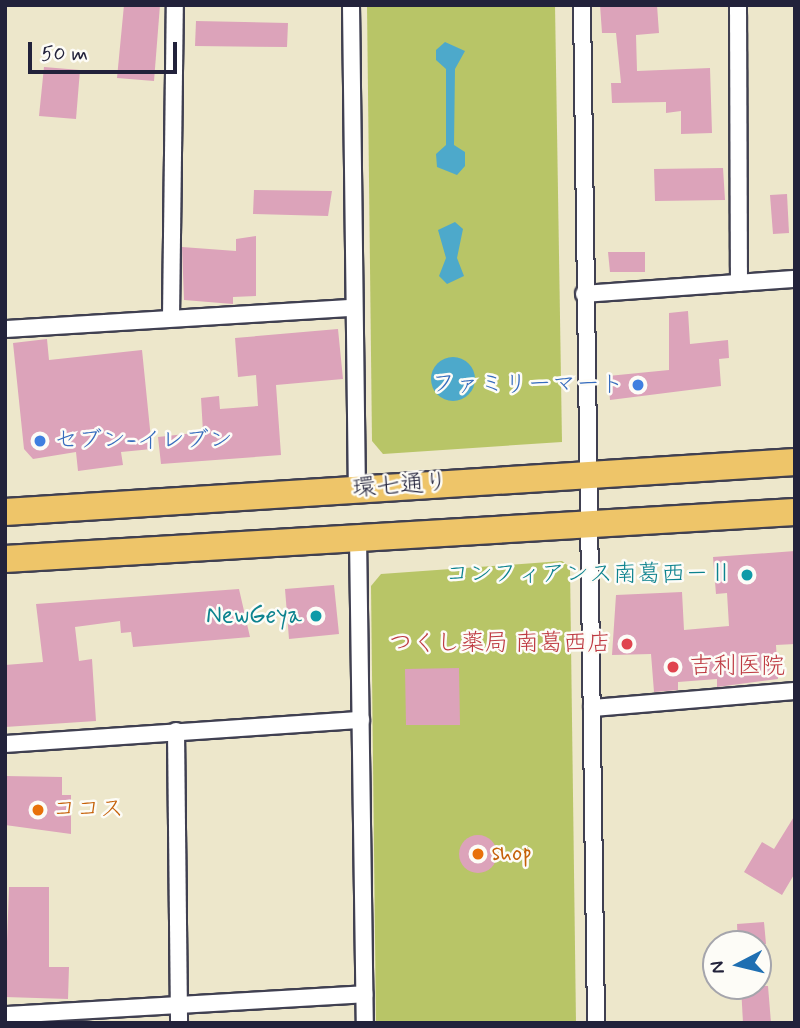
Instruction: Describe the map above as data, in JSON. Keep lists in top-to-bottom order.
{
  "streets": {
    "main road": ["環七通り"]
  },
  "places": [
    "ファミリーマート",
    "セブン-イレブン",
    "コンフィアンス南葛西－Ⅱ",
    "NewGeya",
    "つくし薬局 南葛西店",
    "吉利医院",
    "ココス",
    "shop"
  ],
  "scale_bar": "50 m",
  "north": "left"
}
